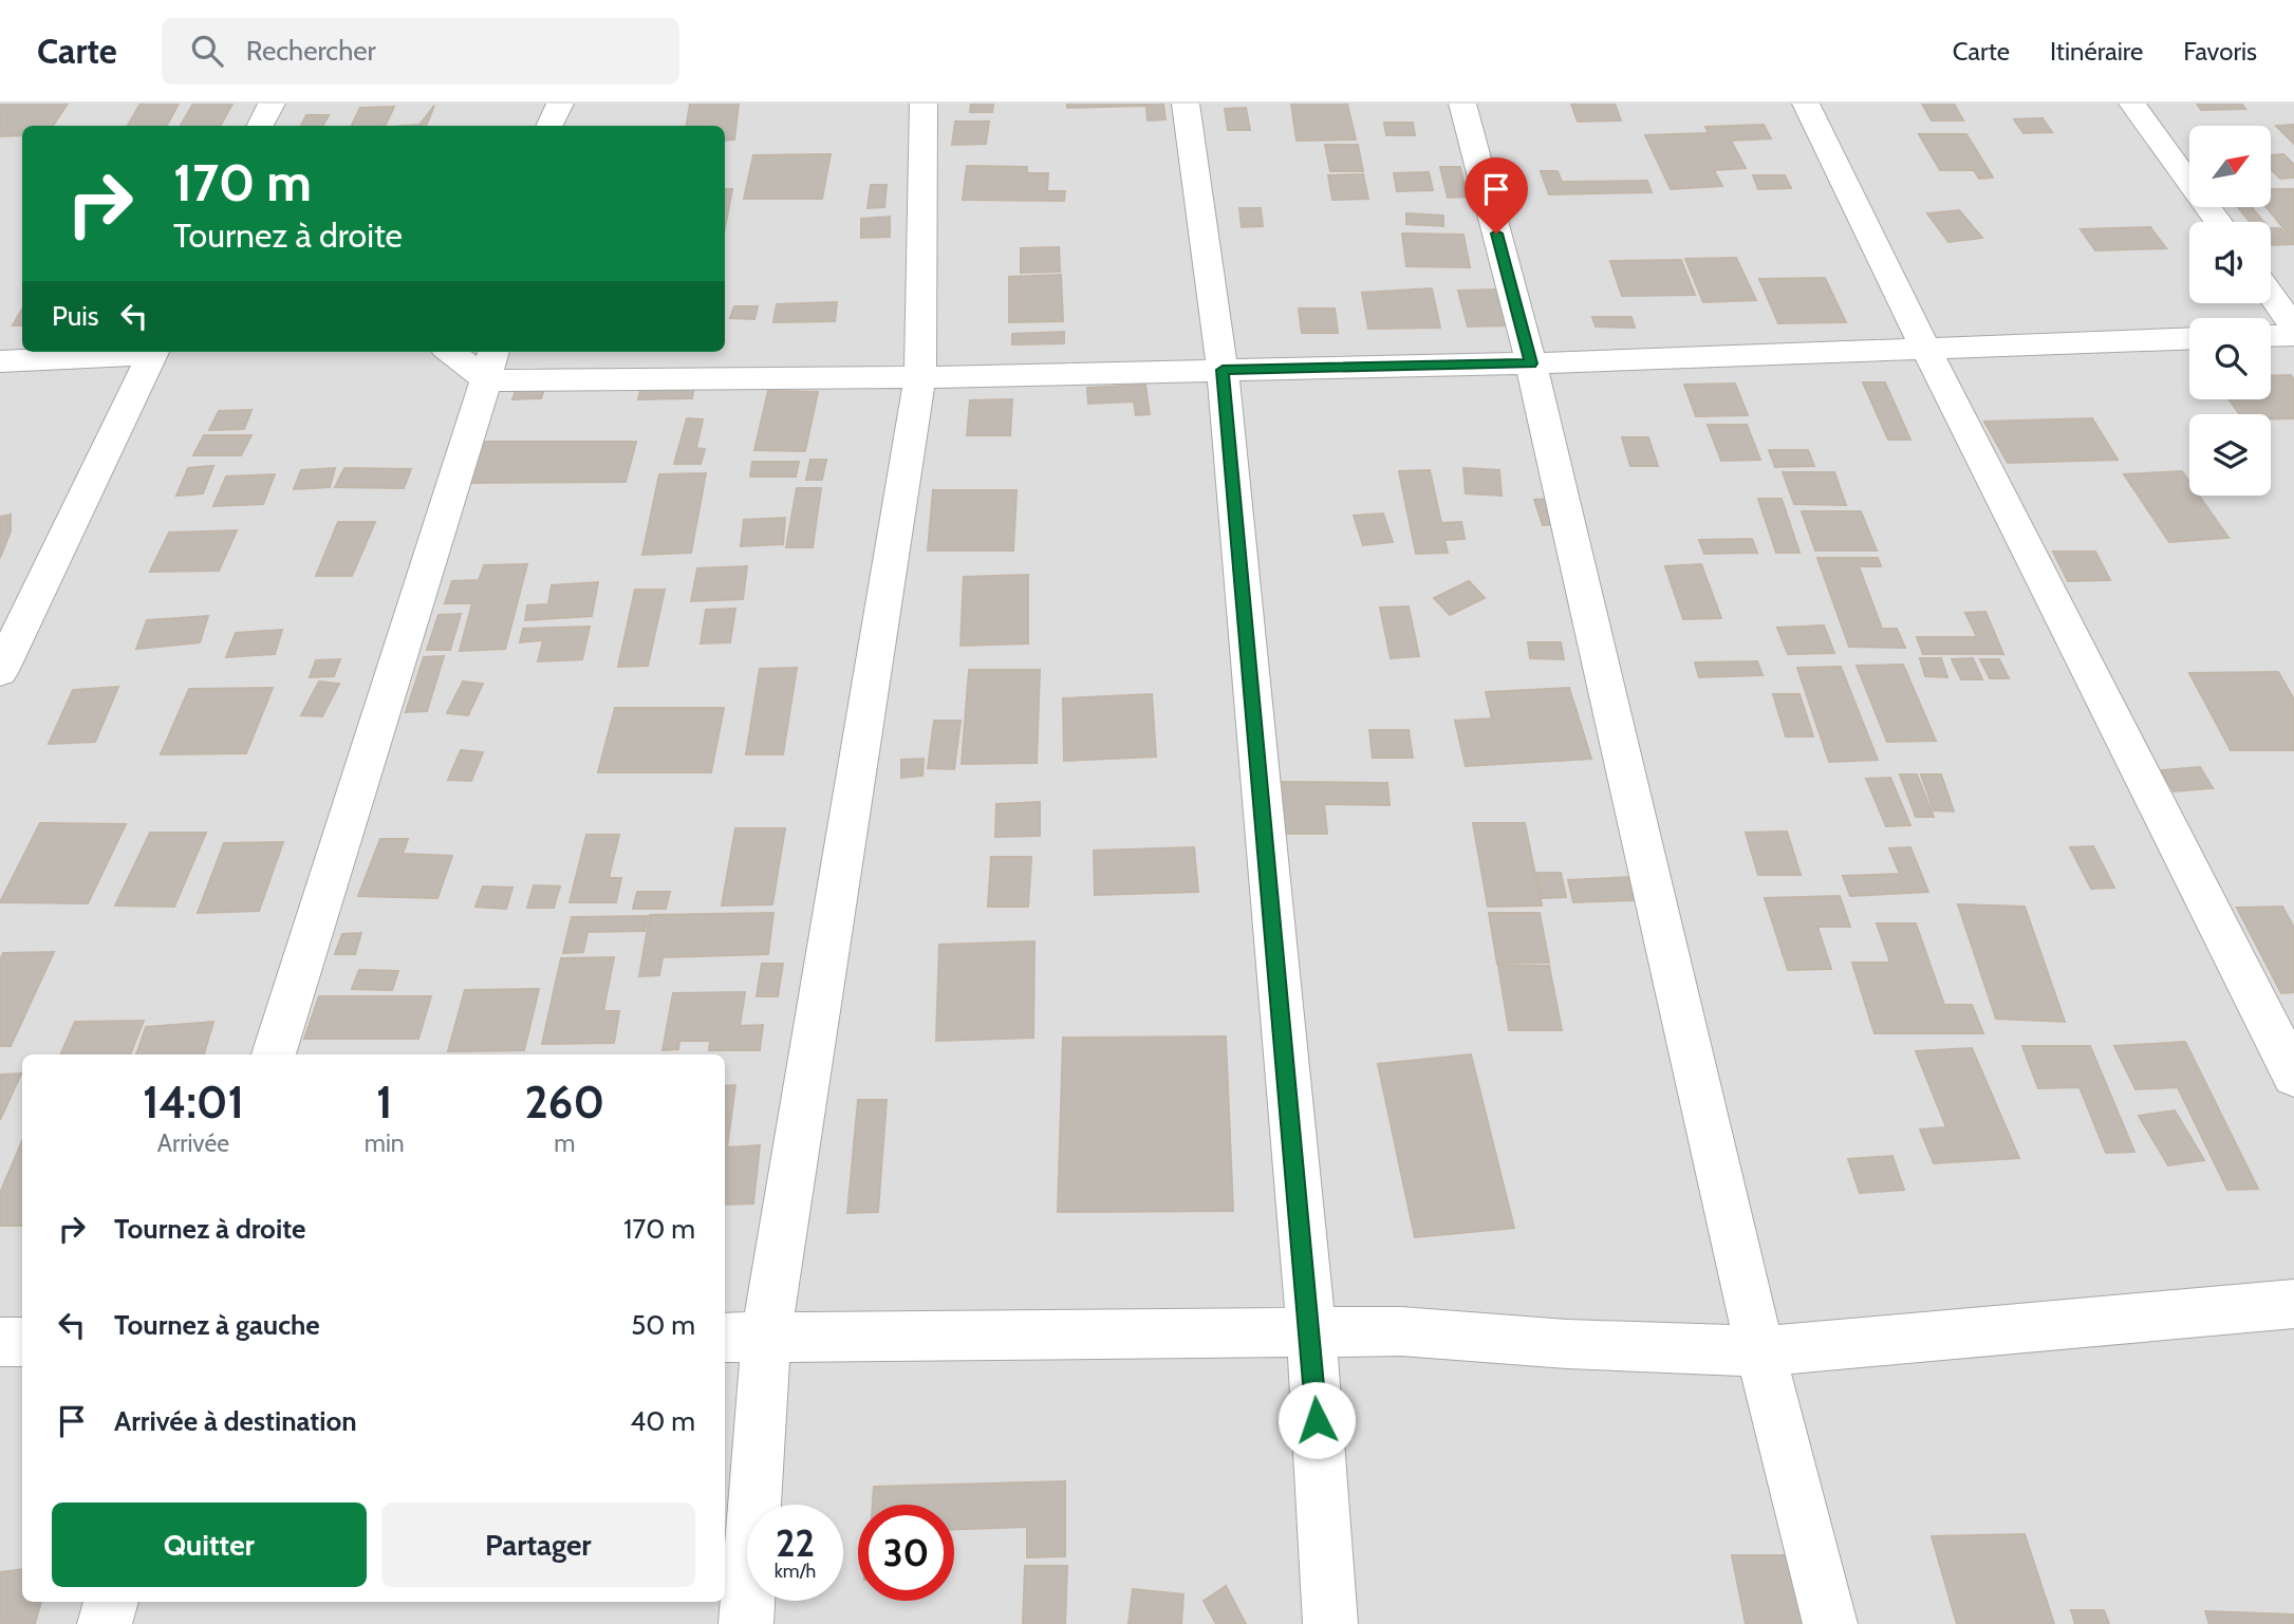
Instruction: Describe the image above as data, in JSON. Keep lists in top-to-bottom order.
{
  "north": "top right",
  "page": {
    "header": "Carte",
    "search": "Rechercher",
    "nav": ["Carte", "Itinéraire", "Favoris"],
    "turn": ["170 m", "Tournez à droite"],
    "then": "Puis",
    "eta": [
      "14:01",
      "Arrivée",
      "1",
      "min",
      "260",
      "m"
    ],
    "list": [
      {
        "name": "Tournez à droite",
        "value": "170 m"
      },
      {
        "name": "Tournez à gauche",
        "value": "50 m"
      },
      {
        "name": "Arrivée à destination",
        "value": "40 m"
      }
    ],
    "buttons": ["Quitter", "Partager"],
    "speed": "22 km/h",
    "limit": "30"
  }
}
